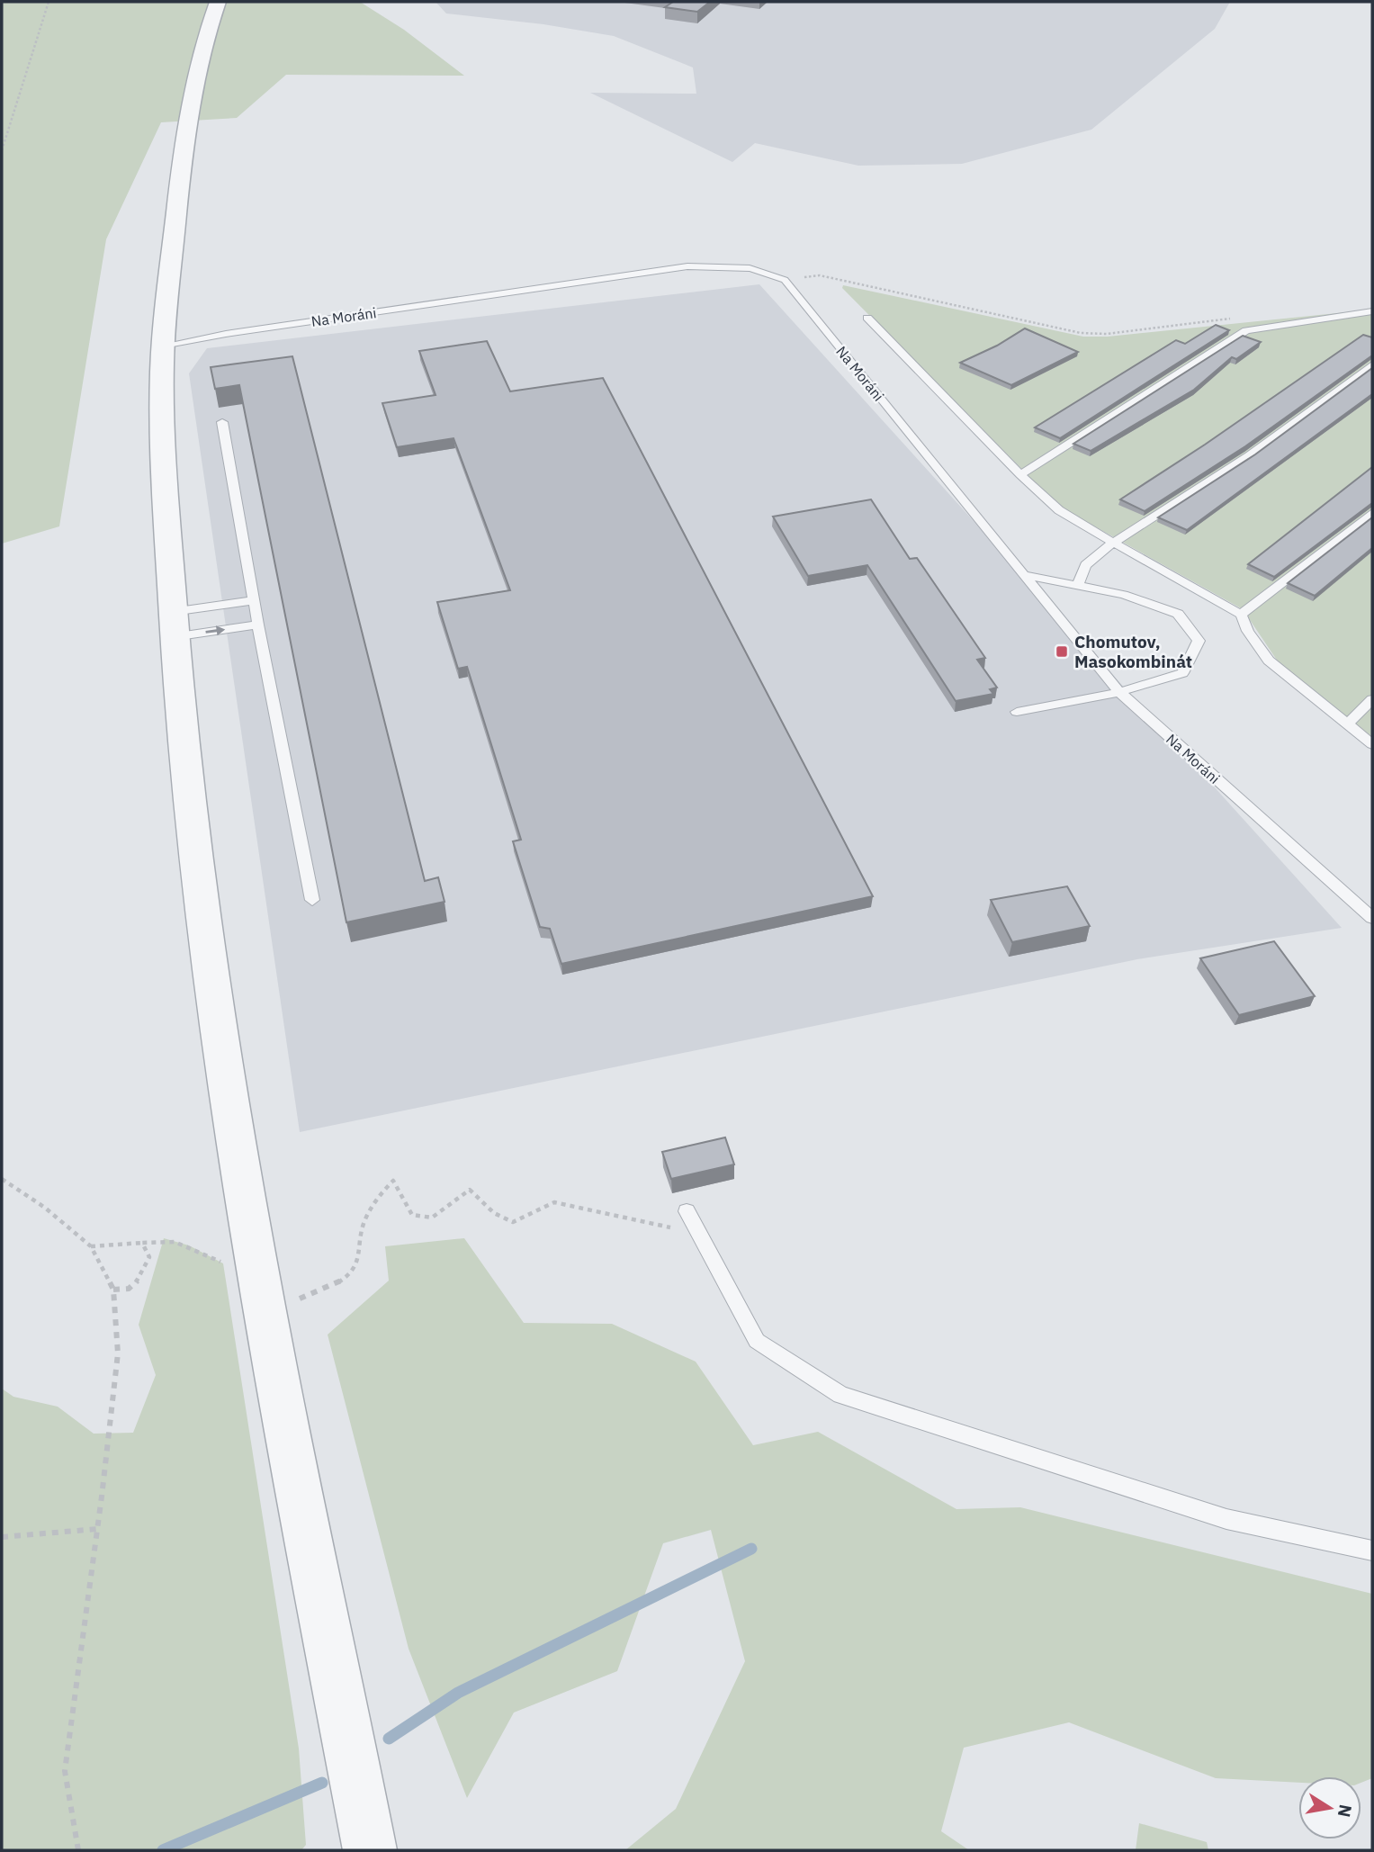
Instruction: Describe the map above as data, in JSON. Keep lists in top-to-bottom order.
{
  "streets": {
    "lane": ["Na Moráni"]
  },
  "places": {
    "transit": ["Chomutov, Masokombinát"]
  },
  "north": "right"
}
